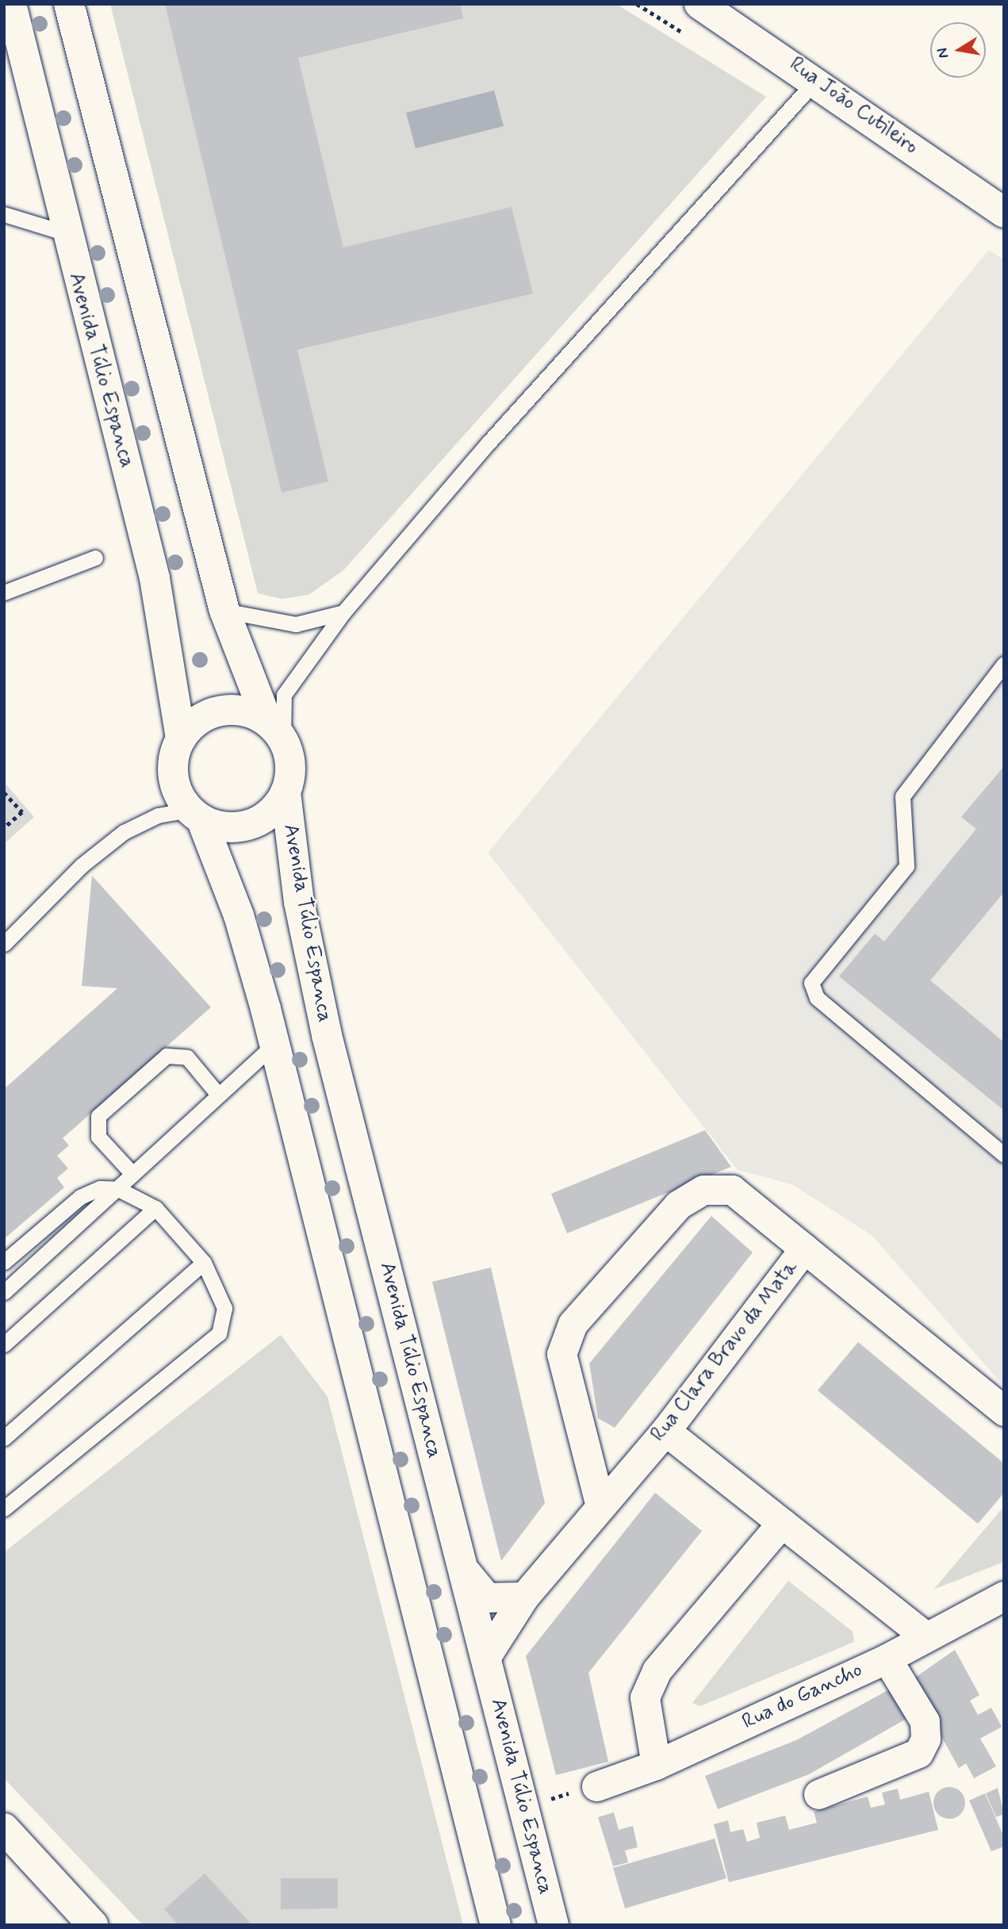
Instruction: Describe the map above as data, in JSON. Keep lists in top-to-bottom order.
{
  "streets": {
    "main road": ["Rua João Cutileiro", "Avenida Túlio Espanca"],
    "street": ["Rua Clara Bravo da Mata", "Rua do Gancho"]
  },
  "crossings": [
    ["Avenida Túlio Espanca", "Rua Clara Bravo da Mata"]
  ],
  "north": "left"
}
